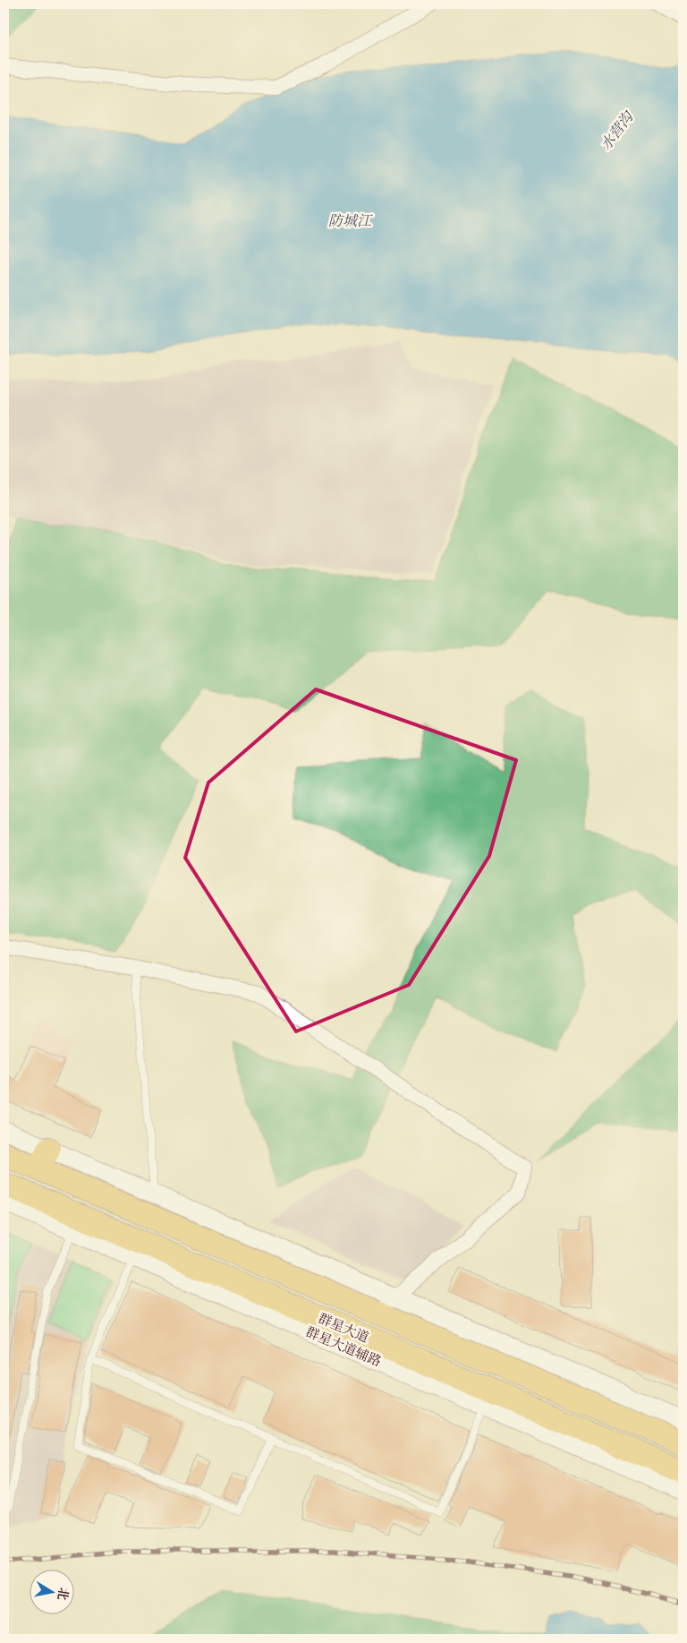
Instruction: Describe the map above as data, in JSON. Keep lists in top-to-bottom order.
{
  "streets": {
    "highway": ["群星大道"]
  },
  "water": ["水营沟", "防城江"],
  "north": "right"
}
